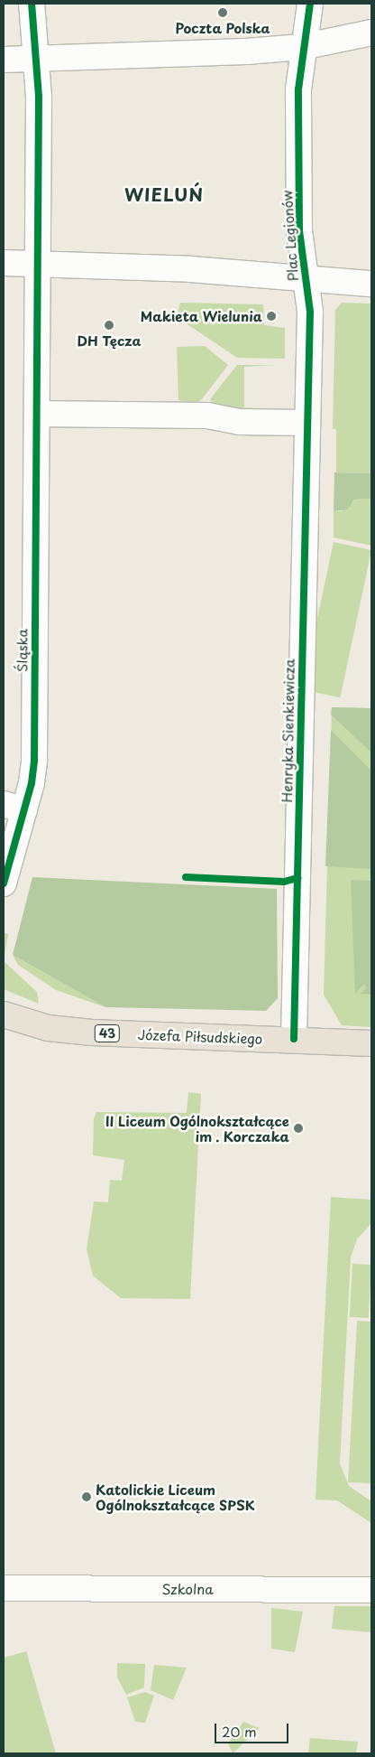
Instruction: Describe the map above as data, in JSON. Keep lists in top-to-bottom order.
{
  "streets": {
    "main road": ["43", "Józefa Piłsudskiego"],
    "street": [
      "Plac Legionów",
      "Śląska",
      "Henryka Sienkiewicza",
      "Szkolna"
    ]
  },
  "crossings": [
    ["Plac Legionów", "Henryka Sienkiewicza"],
    ["Henryka Sienkiewicza", "Józefa Piłsudskiego"]
  ],
  "districts": ["WIELUŃ"],
  "places": [
    "Poczta Polska",
    "Makieta Wielunia",
    "DH Tęcza",
    "II Liceum Ogólnokształcące im . Korczaka",
    "Katolickie Liceum Ogólnokształcące SPSK"
  ],
  "scale_bar": "20 m"
}
